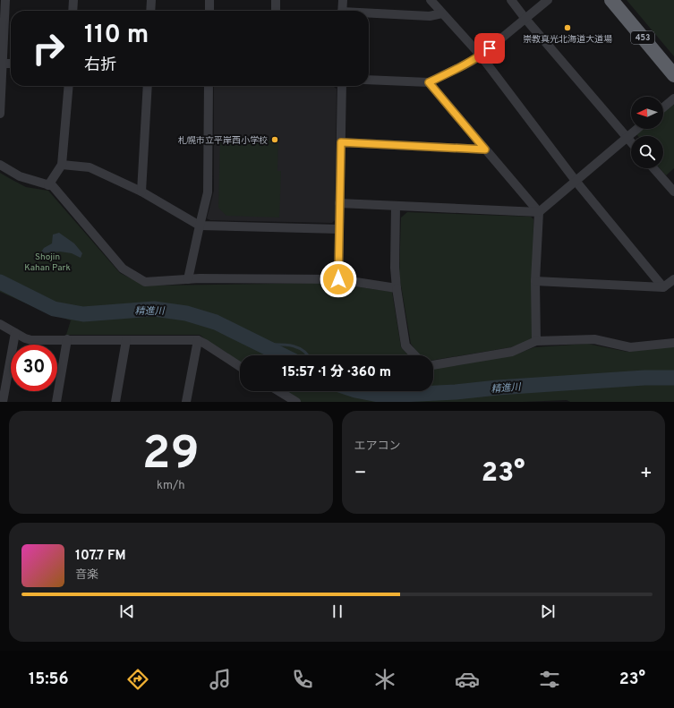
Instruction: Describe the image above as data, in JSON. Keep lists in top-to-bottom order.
{
  "streets": {
    "highway": ["453"]
  },
  "water": ["精進川"],
  "parks": ["Shojin Kahan Park"],
  "places": ["崇教真光北海道大道場", "札幌市立平岸西小学校"],
  "north": "left",
  "page": {
    "turn": ["110 m", "右折"],
    "limit": "30",
    "trip": "15:57 · 1 分 · 360 m",
    "tile": [
      ["29", "km/h"],
      "エアコン"
    ],
    "heat": ["−", "23°", "+"],
    "song": ["107.7 FM", "音楽"],
    "tabs": ["15:56", "23°"]
  }
}
